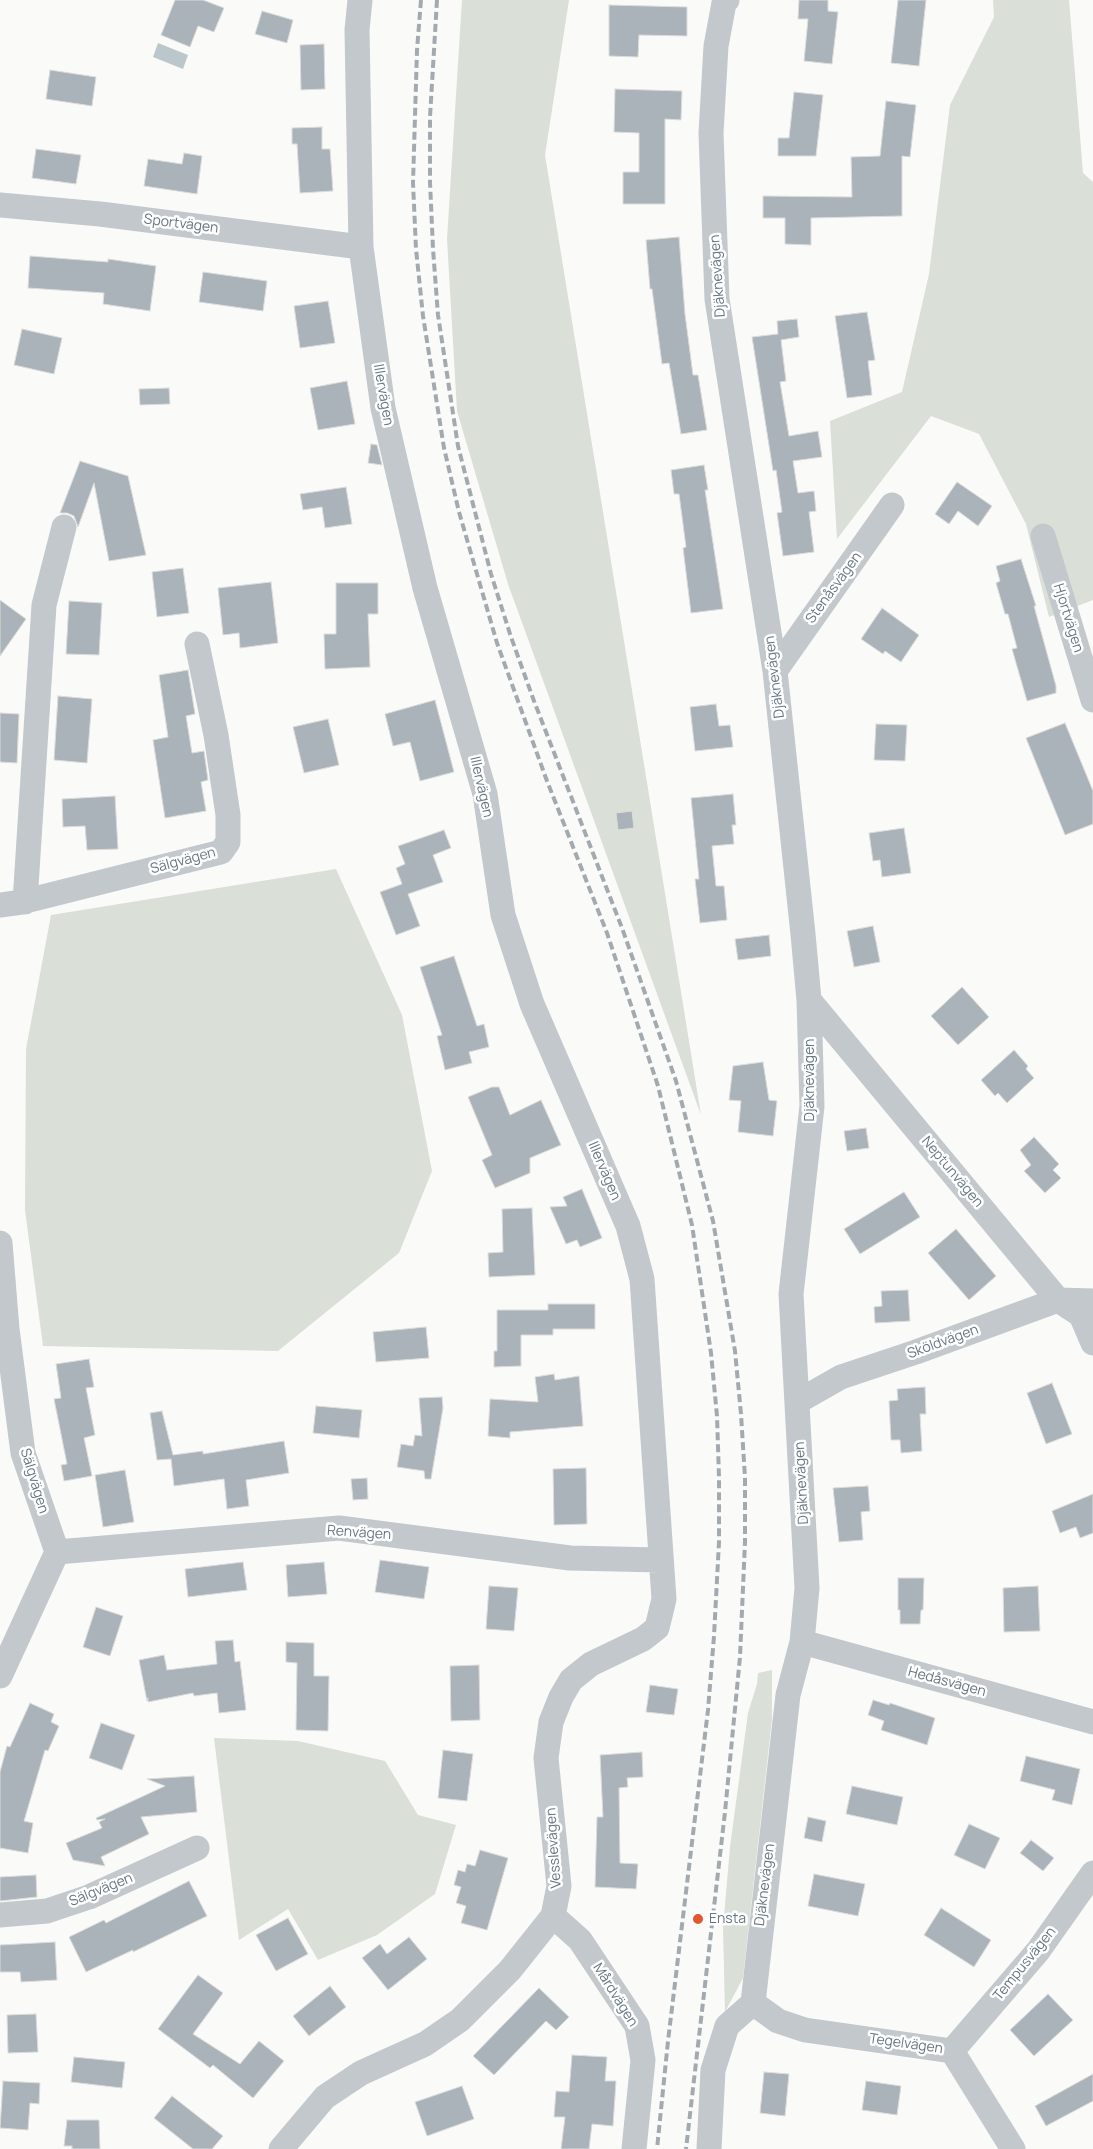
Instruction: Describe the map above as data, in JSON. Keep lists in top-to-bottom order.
{
  "streets": {
    "street": [
      "Sportvägen",
      "Djäknevägen",
      "Illervägen",
      "Stenåsvägen",
      "Hjortvägen",
      "Sälgvägen",
      "Neptunvägen",
      "Sköldvägen",
      "Renvägen",
      "Hedåsvägen",
      "Vesslevägen",
      "Tempusvägen",
      "Mårdvägen",
      "Tegelvägen"
    ]
  },
  "crossings": [
    ["Sportvägen", "Illervägen"],
    ["Djäknevägen", "Stenåsvägen"],
    ["Djäknevägen", "Neptunvägen"],
    ["Djäknevägen", "Sköldvägen"],
    ["Djäknevägen", "Hedåsvägen"],
    ["Djäknevägen", "Tegelvägen"],
    ["Illervägen", "Renvägen"],
    ["Illervägen", "Vesslevägen"],
    ["Sälgvägen", "Renvägen"],
    ["Neptunvägen", "Sköldvägen"],
    ["Renvägen", "Vesslevägen"],
    ["Vesslevägen", "Mårdvägen"],
    ["Tempusvägen", "Tegelvägen"]
  ],
  "places": ["Ensta"]
}
